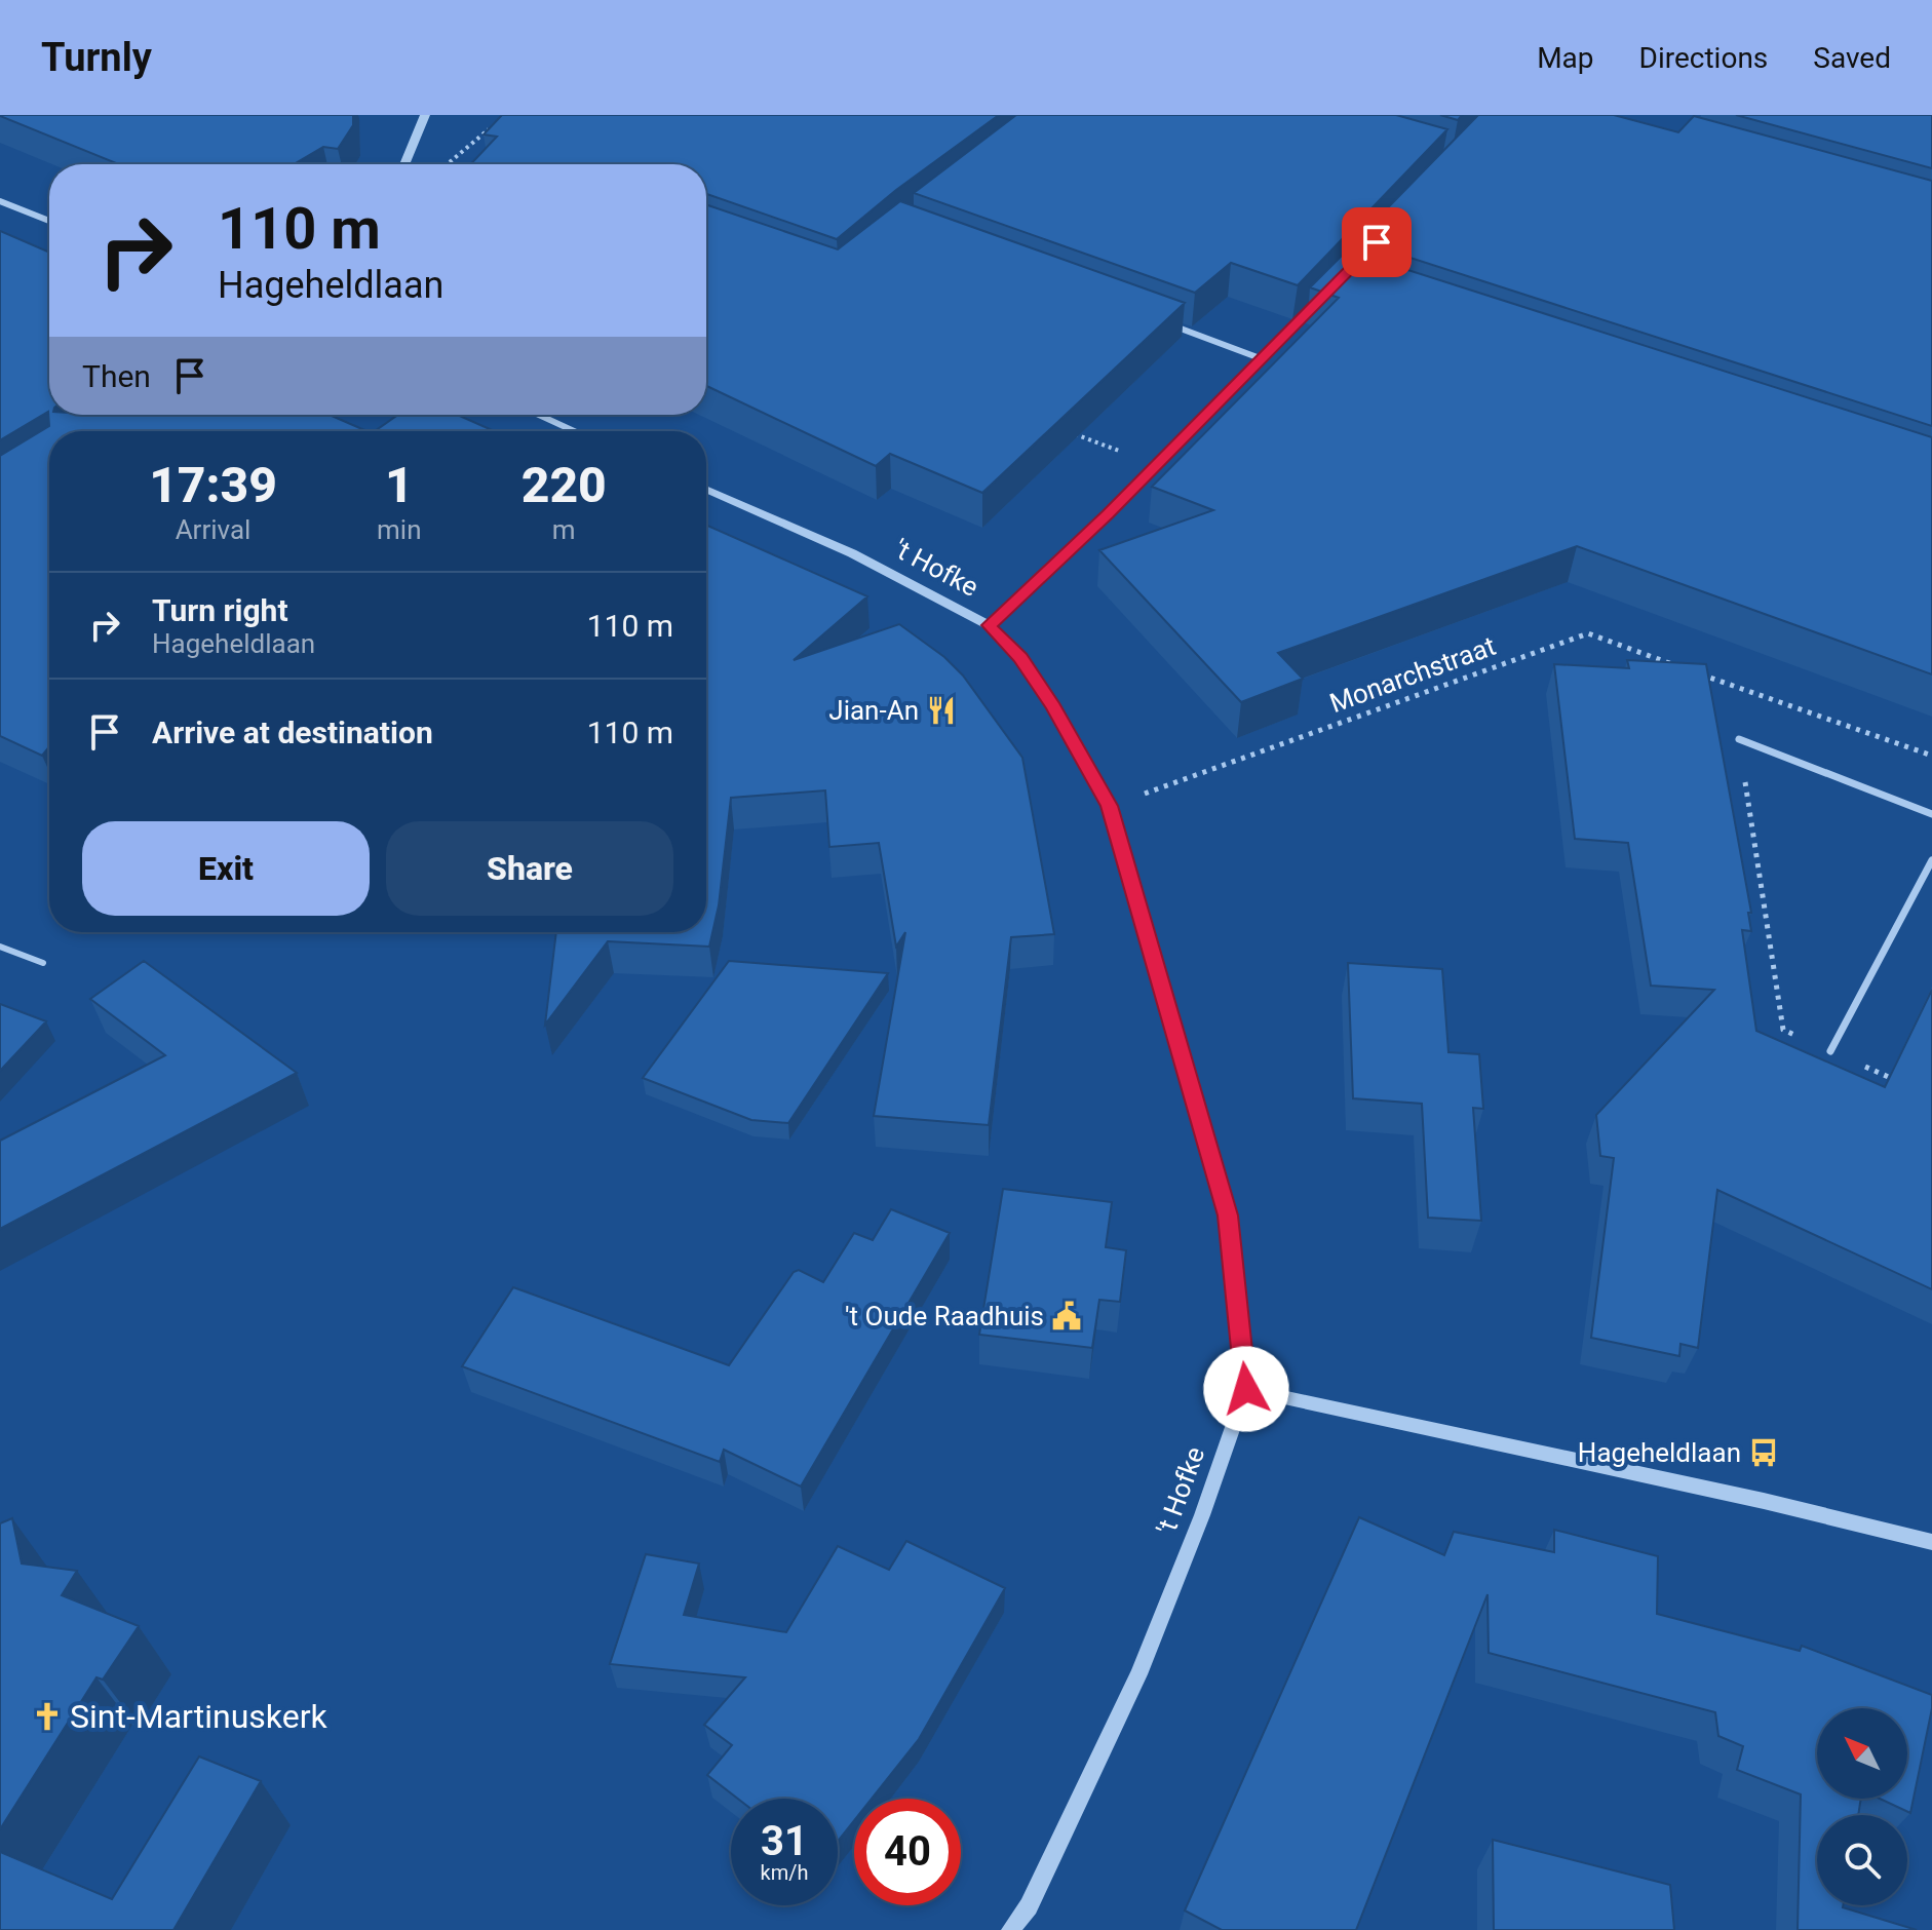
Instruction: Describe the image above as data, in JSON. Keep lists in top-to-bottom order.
{
  "streets": {
    "street": ["'t Hofke"],
    "path": ["Monarchstraat"]
  },
  "crossings": [
    ["'t Hofke", "Monarchstraat"]
  ],
  "places": {
    "restaurant": ["Jian-An"],
    "public building": ["'t Oude Raadhuis"],
    "bus stop": ["Hageheldlaan"],
    "church": ["Sint-Martinuskerk"]
  },
  "north": "top left",
  "page": {
    "header": "Turnly",
    "nav": ["Map", "Directions", "Saved"],
    "turn": ["110 m", "Hageheldlaan"],
    "then": "Then",
    "eta": [
      "17:39",
      "Arrival",
      "1",
      "min",
      "220",
      "m"
    ],
    "list": [
      {
        "name": "Turn right",
        "note": "Hageheldlaan",
        "value": "110 m"
      },
      {
        "name": "Arrive at destination",
        "value": "110 m"
      }
    ],
    "buttons": ["Exit", "Share"],
    "speed": "31 km/h",
    "limit": "40"
  }
}
